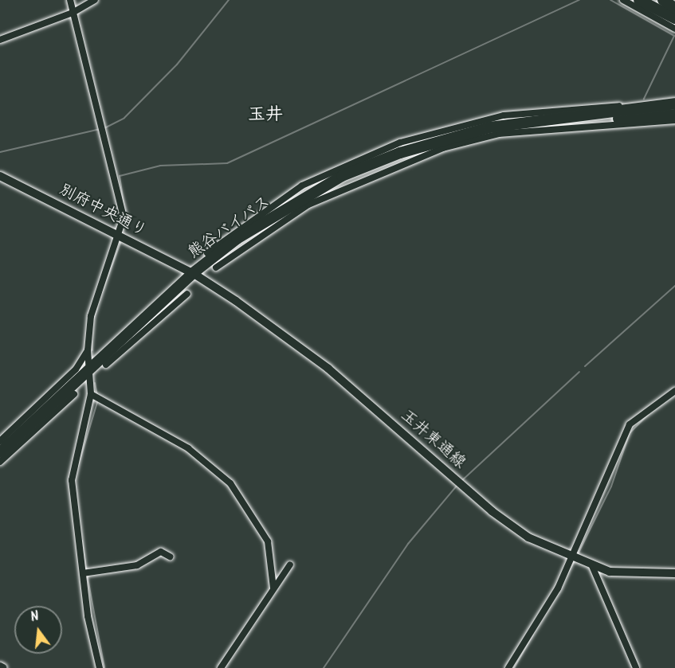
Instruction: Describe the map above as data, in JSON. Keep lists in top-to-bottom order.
{
  "streets": {
    "highway": ["熊谷バイパス"],
    "street": ["別府中央通り", "玉井東通線"]
  },
  "crossings": [
    ["別府中央通り", "熊谷バイパス"],
    ["別府中央通り", "玉井東通線"],
    ["熊谷バイパス", "玉井東通線"]
  ],
  "districts": ["玉井"],
  "north": "top"
}
